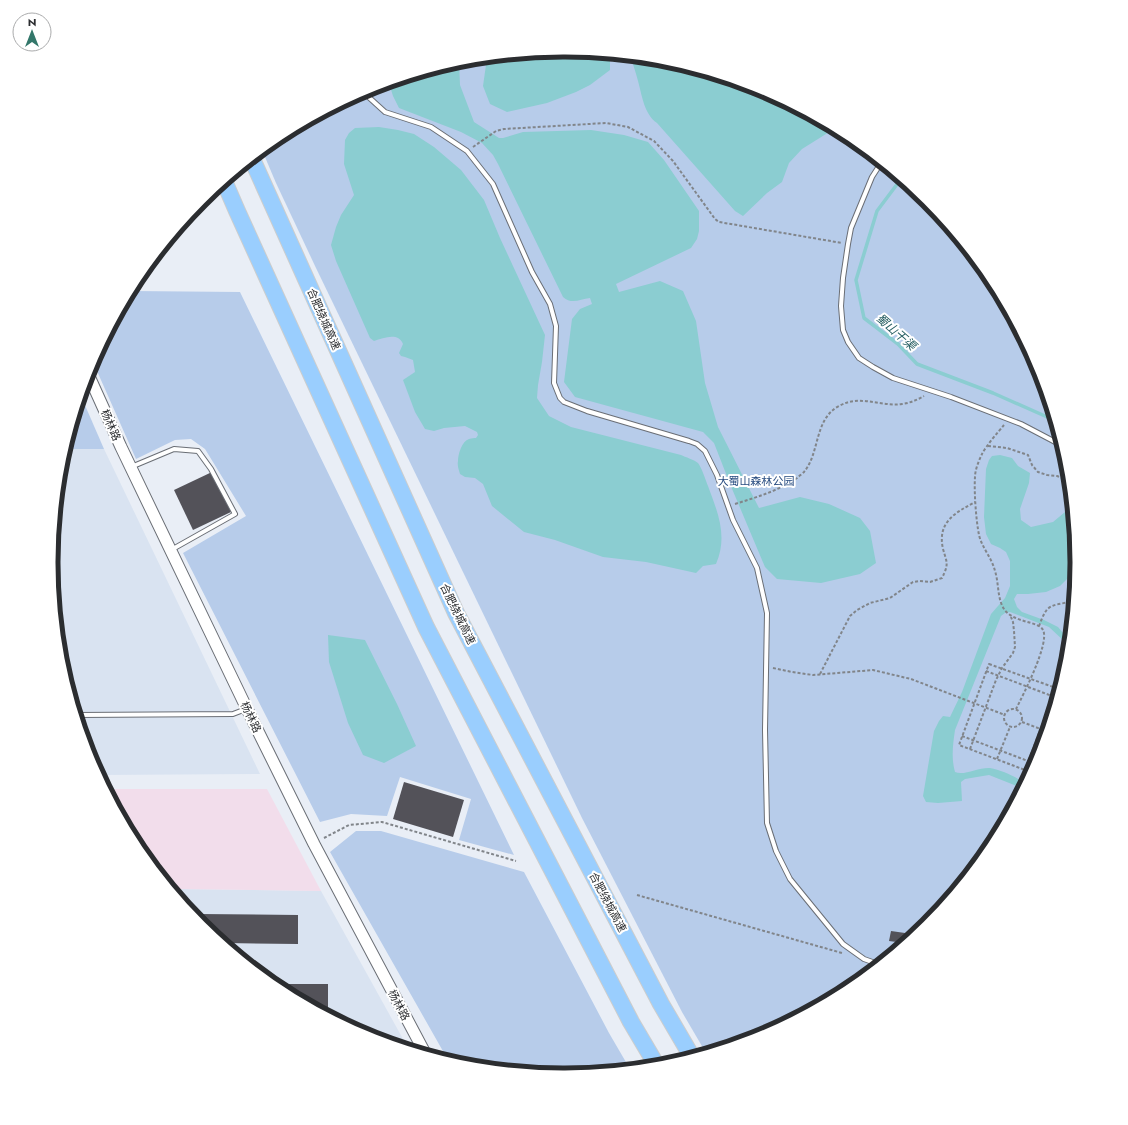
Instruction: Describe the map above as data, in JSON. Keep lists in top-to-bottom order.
{
  "streets": {
    "highway": ["合肥绕城高速"],
    "street": ["杨林路"]
  },
  "water": ["蜀山干渠"],
  "parks": ["大蜀山森林公园"],
  "north": "top"
}
